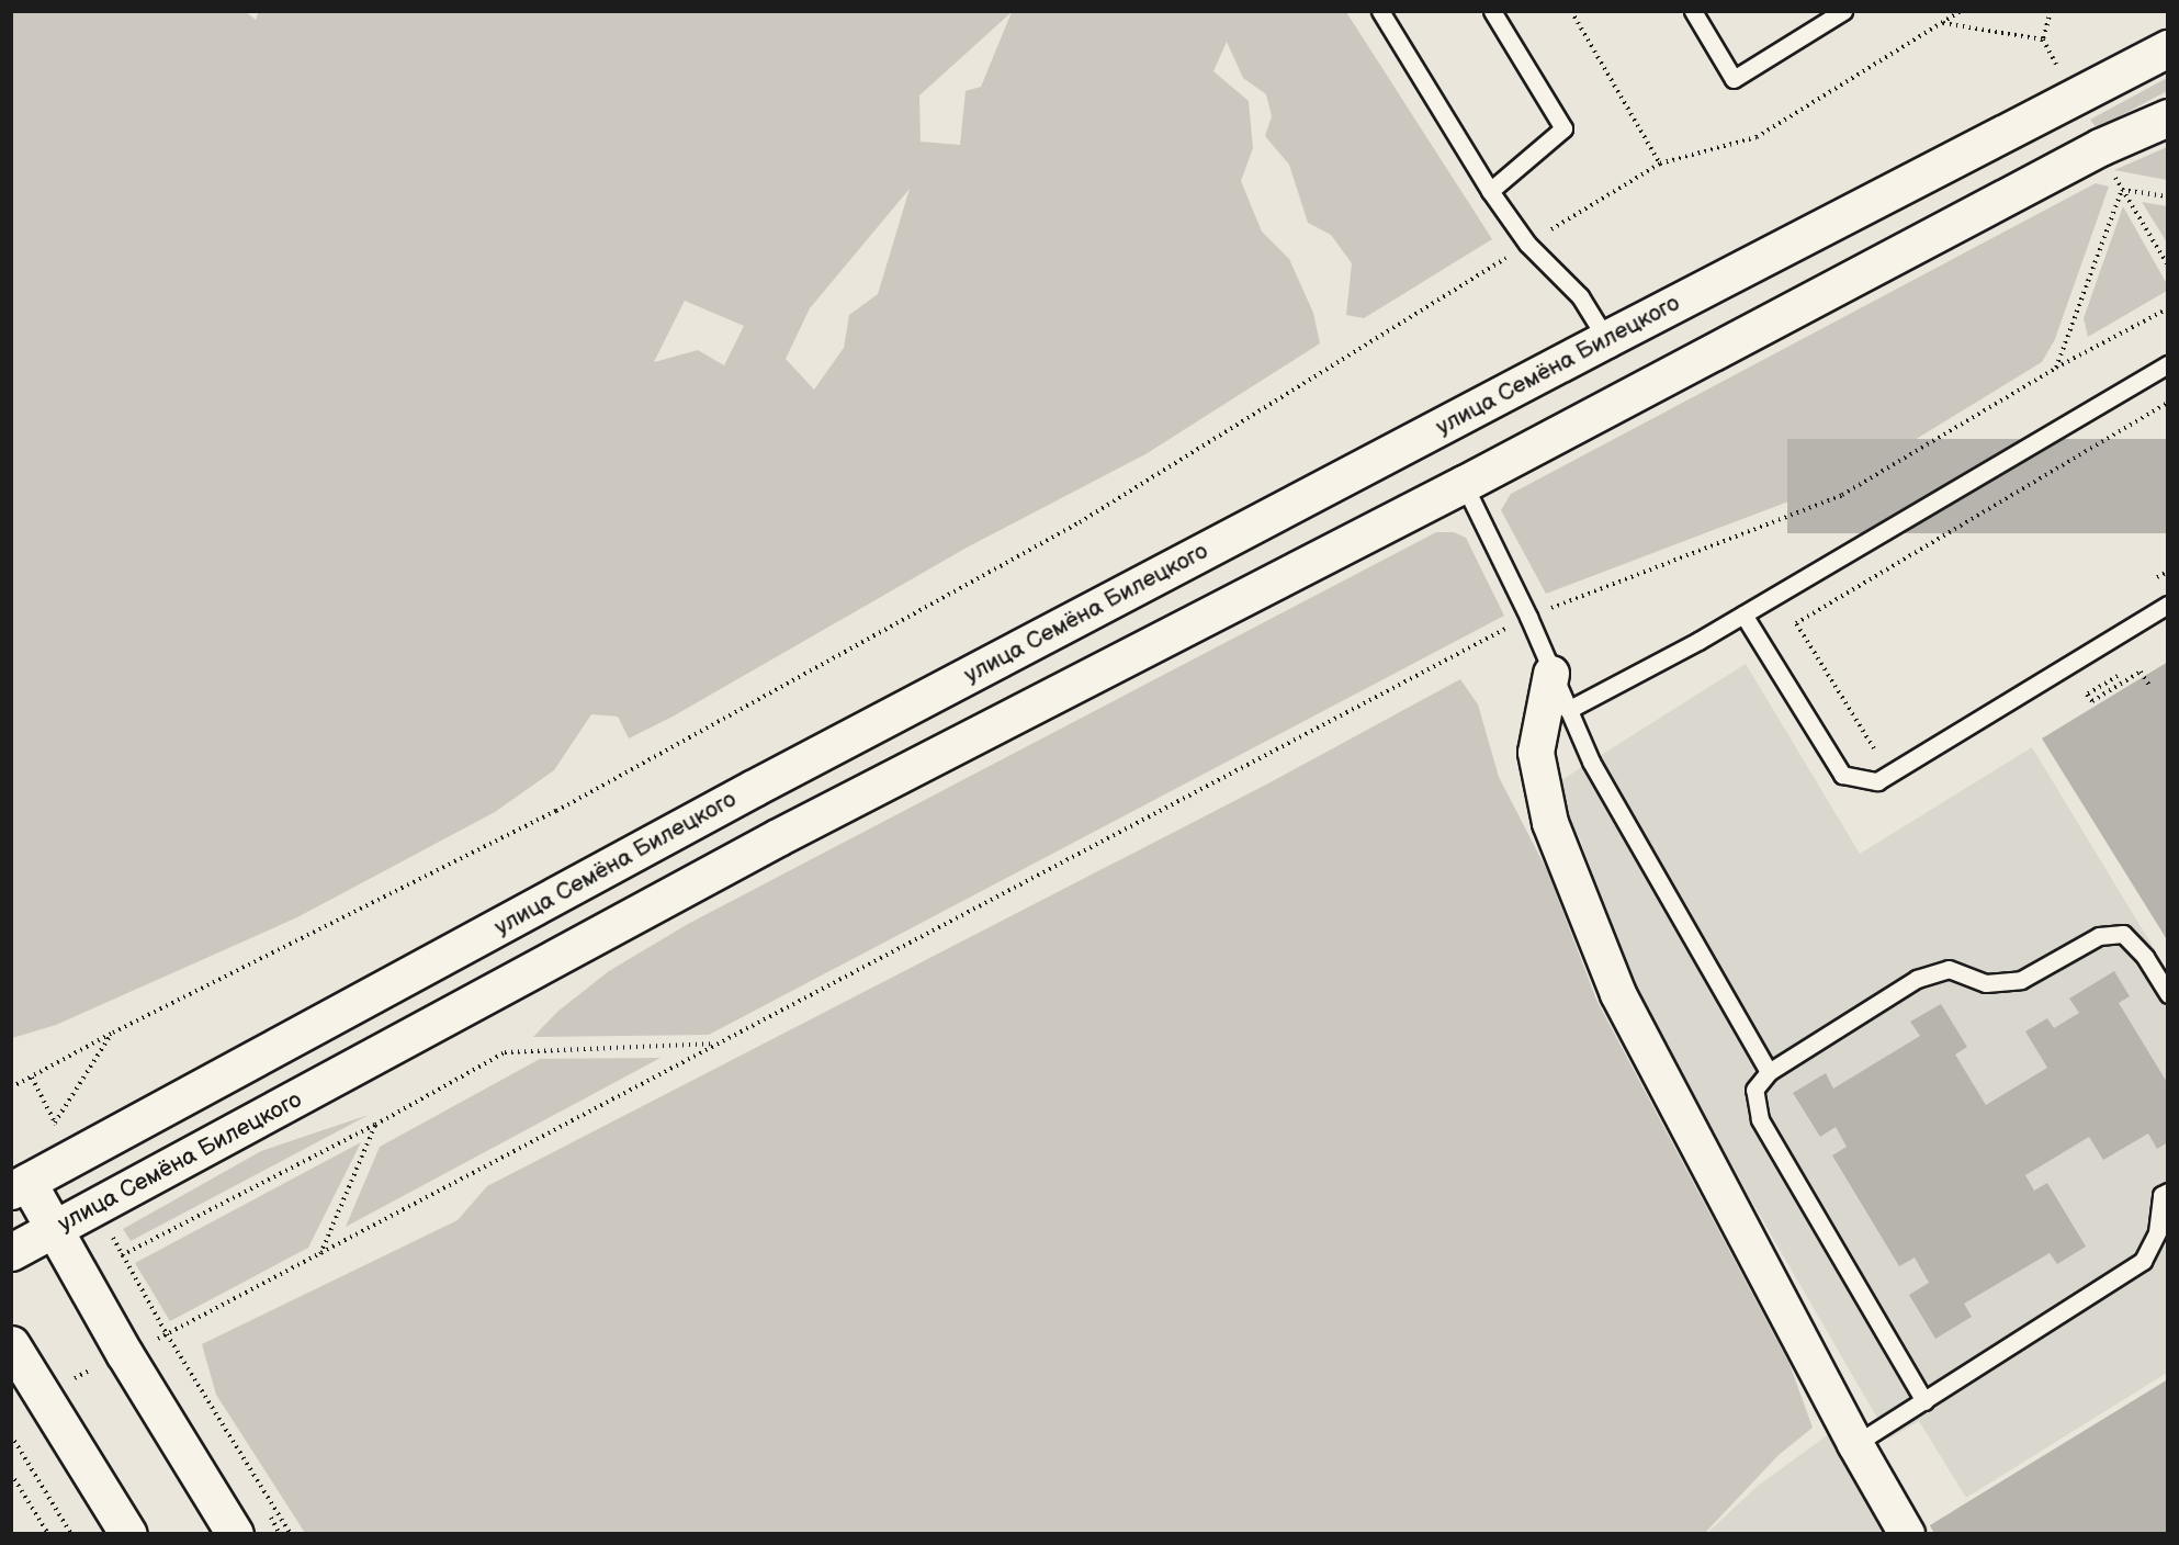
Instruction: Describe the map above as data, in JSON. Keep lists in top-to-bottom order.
{
  "streets": {
    "main road": ["улица Семёна Билецкого"]
  }
}
